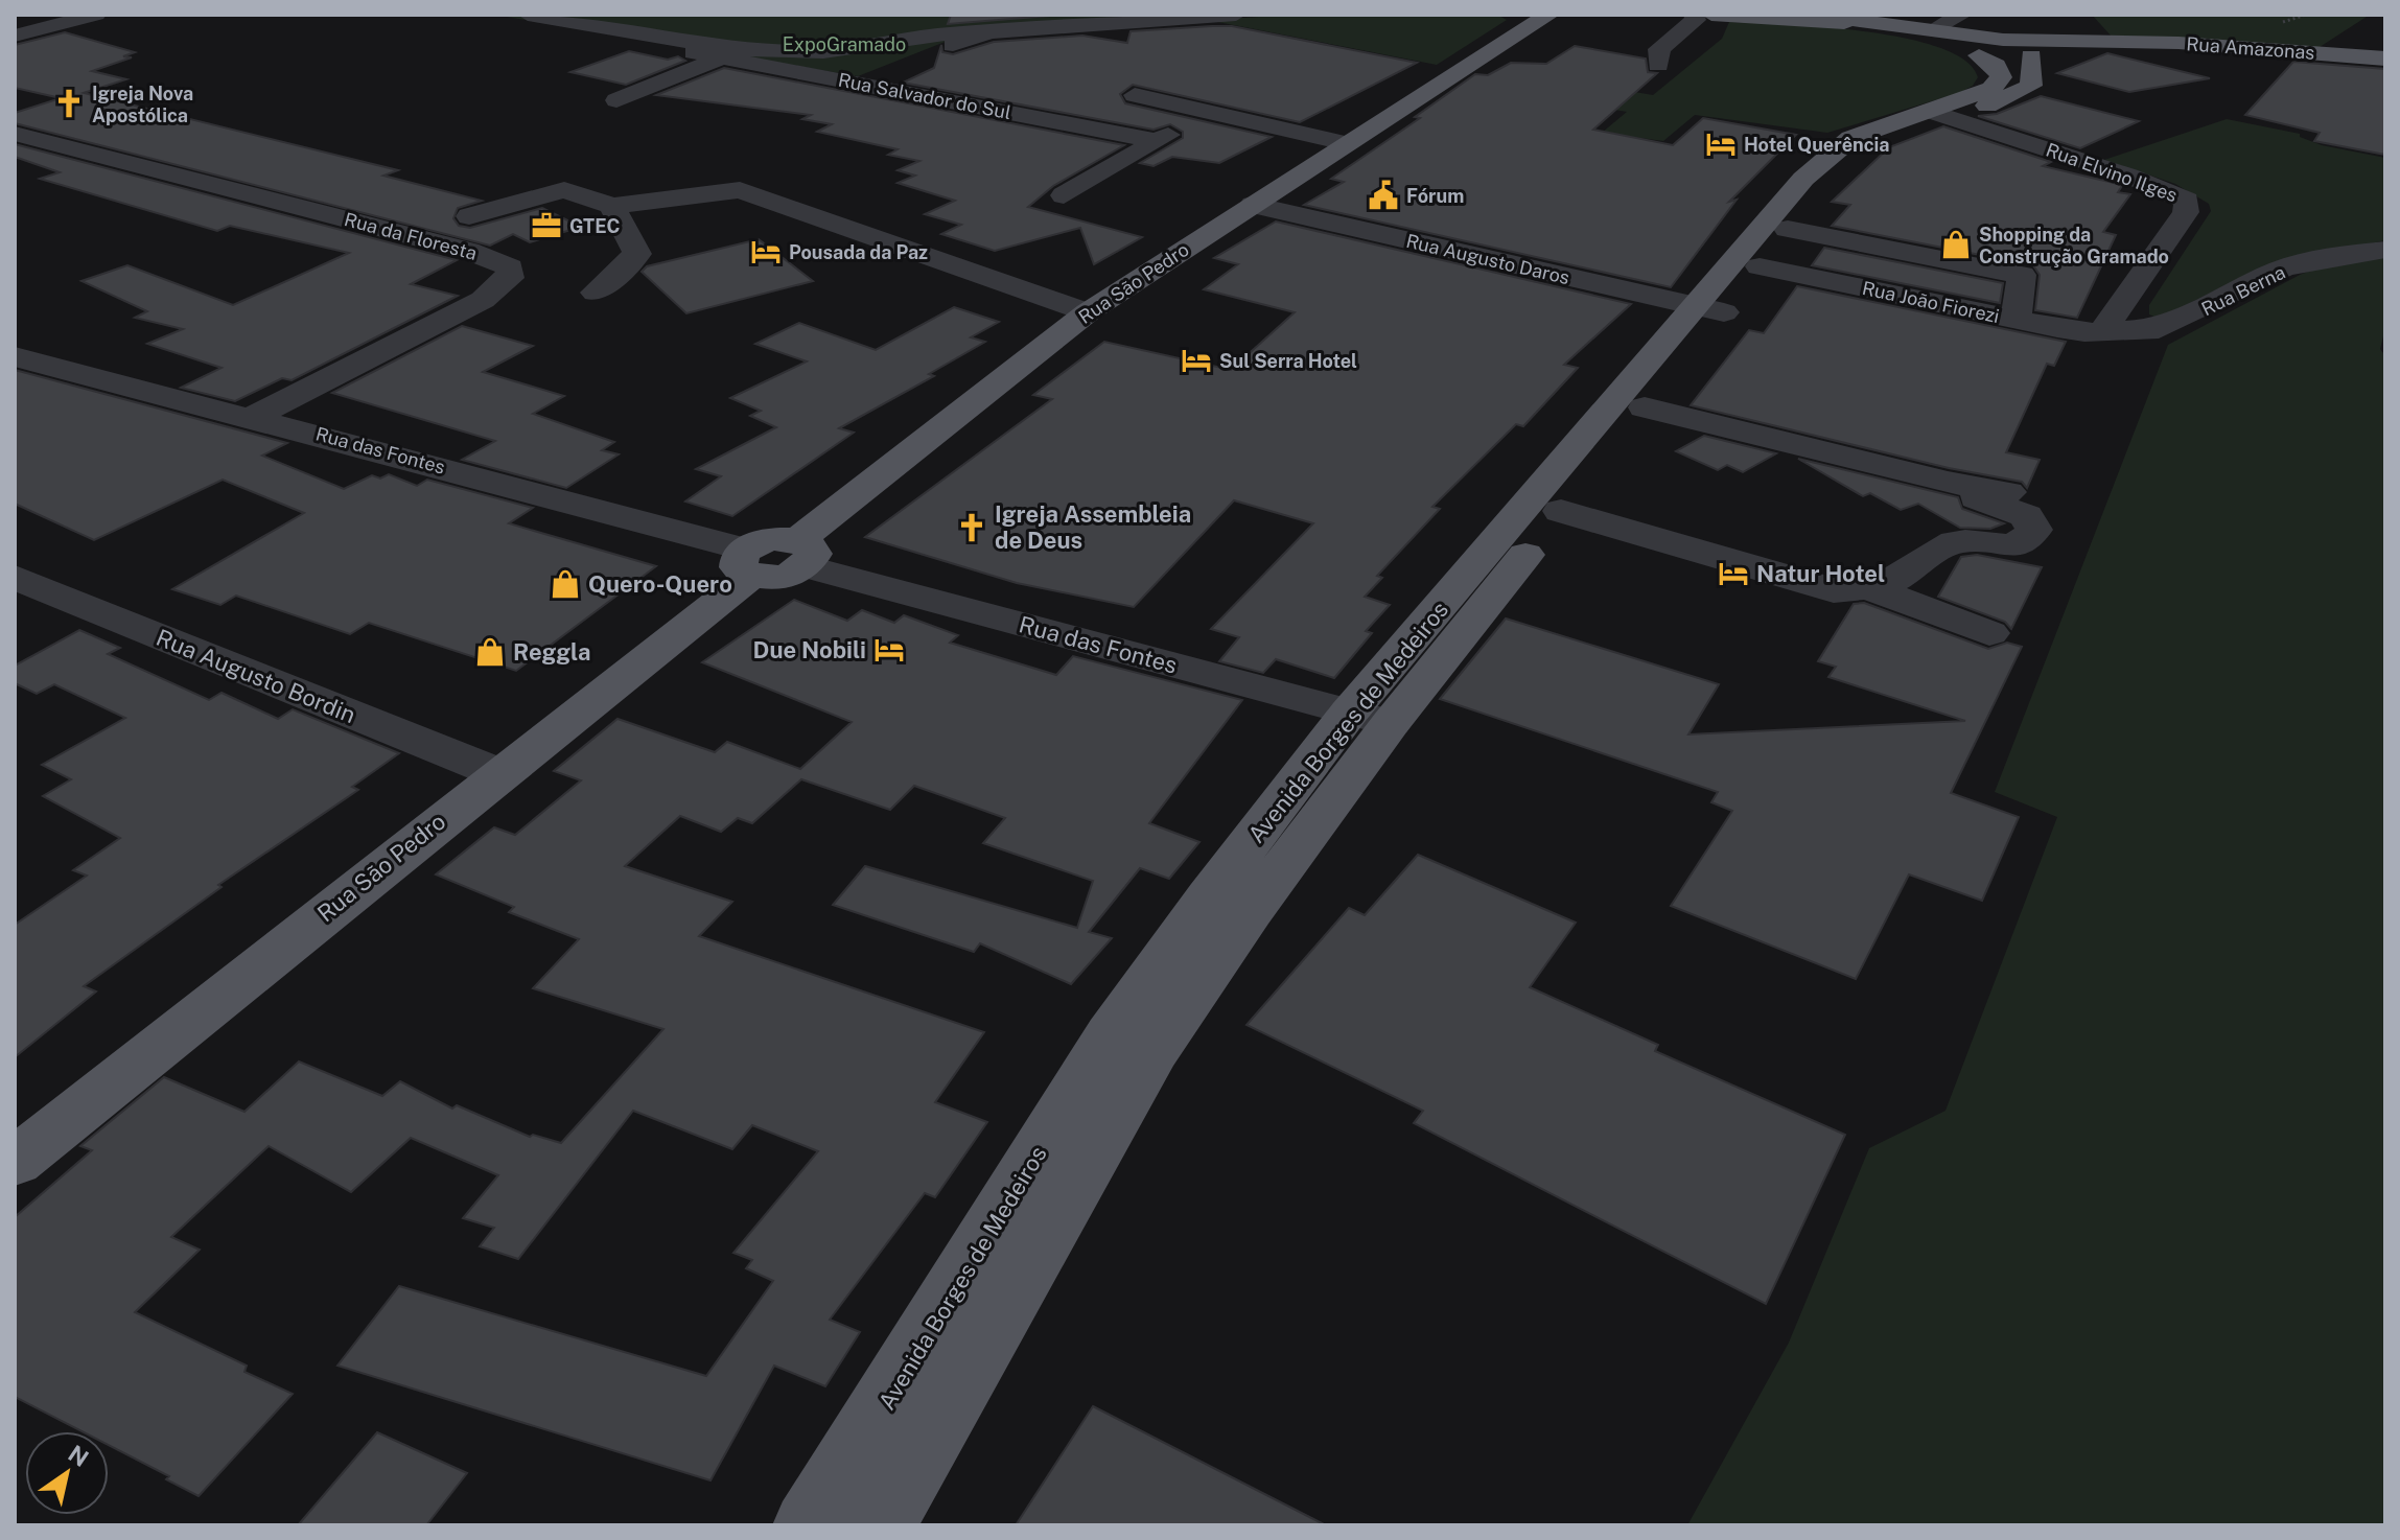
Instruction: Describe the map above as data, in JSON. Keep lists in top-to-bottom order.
{
  "streets": {
    "main road": ["Rua Amazonas", "Rua São Pedro", "Avenida Borges de Medeiros"],
    "street": [
      "Rua Salvador do Sul",
      "Rua Elvino Ilges",
      "Rua da Floresta",
      "Rua Augusto Daros",
      "Rua Berna",
      "Rua João Fiorezi",
      "Rua das Fontes",
      "Rua Augusto Bordin"
    ]
  },
  "crossings": [
    ["Rua Elvino Ilges", "Rua Berna"],
    ["Rua Elvino Ilges", "Rua João Fiorezi"],
    ["Rua Elvino Ilges", "Avenida Borges de Medeiros"],
    ["Rua da Floresta", "Rua das Fontes"],
    ["Rua Augusto Daros", "Rua São Pedro"],
    ["Rua Augusto Daros", "Avenida Borges de Medeiros"],
    ["Rua São Pedro", "Rua das Fontes"],
    ["Rua São Pedro", "Rua Augusto Bordin"],
    ["Rua Berna", "Rua João Fiorezi"],
    ["Rua João Fiorezi", "Avenida Borges de Medeiros"],
    ["Rua das Fontes", "Avenida Borges de Medeiros"]
  ],
  "parks": ["ExpoGramado"],
  "places": {
    "church": ["Igreja Nova Apostólica", "Igreja Assembleia de Deus"],
    "hotel": [
      "Hotel Querência",
      "Pousada da Paz",
      "Sul Serra Hotel",
      "Natur Hotel",
      "Due Nobili"
    ],
    "public building": ["Fórum"],
    "office": ["GTEC"],
    "shop": ["Shopping da Construção Gramado", "Quero-Quero", "Reggla"]
  },
  "north": "top right"
}
